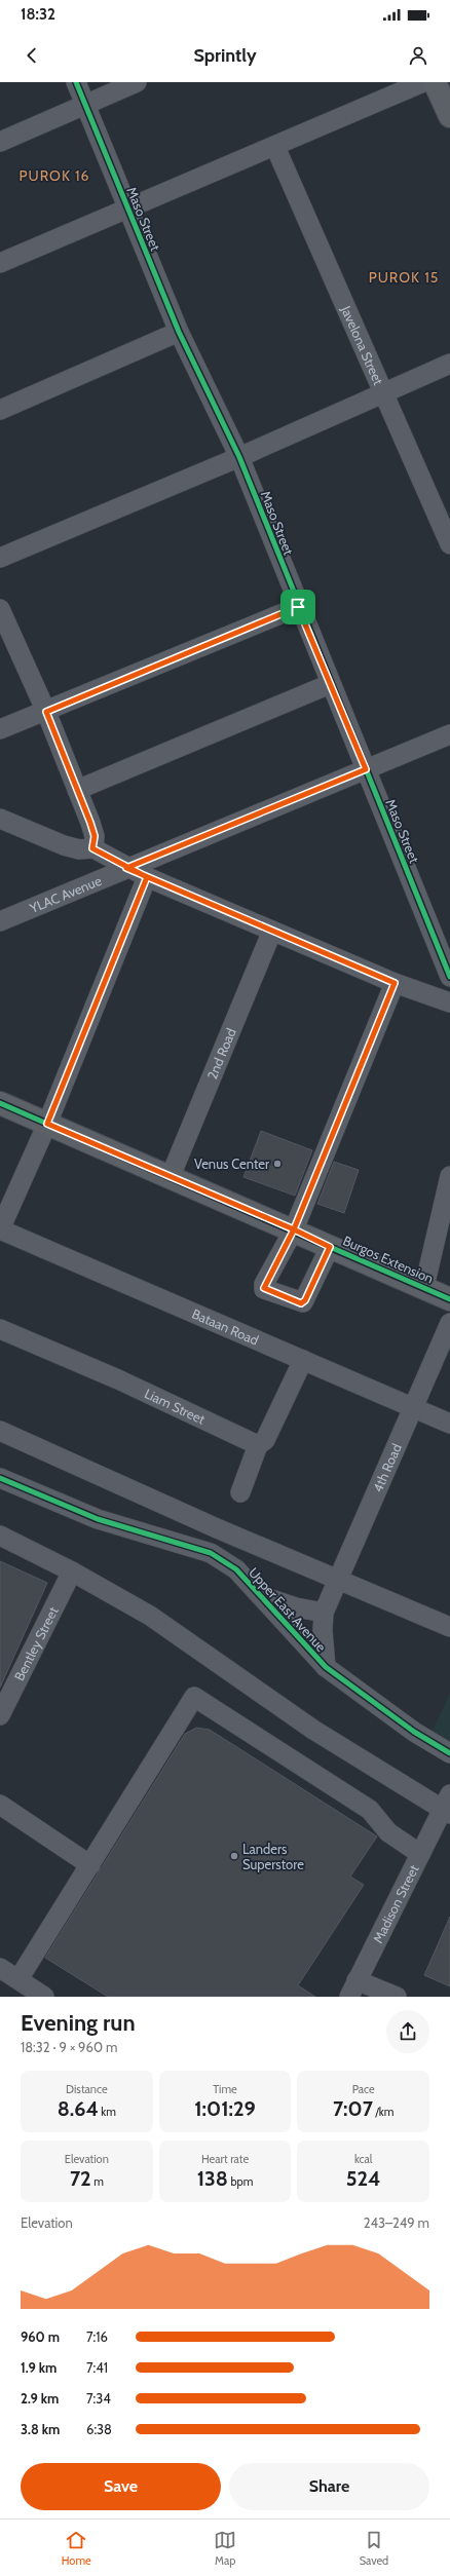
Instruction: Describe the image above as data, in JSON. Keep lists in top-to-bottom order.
{
  "streets": {
    "main road": ["Burgos Extension"],
    "street": [
      "Maso Street",
      "Javelona Street",
      "YLAC Avenue",
      "2nd Road",
      "Bataan Road",
      "Liam Street",
      "4th Road",
      "Upper East Avenue",
      "Bentley Street",
      "Madison Street"
    ]
  },
  "crossings": [
    ["Maso Street", "YLAC Avenue"],
    ["2nd Road", "Burgos Extension"],
    ["Bataan Road", "4th Road"],
    ["4th Road", "Upper East Avenue"]
  ],
  "districts": ["PUROK 16", "PUROK 15"],
  "places": ["Venus Center", "Landers Superstore"],
  "page": {
    "status": "18:32",
    "header": "Sprintly",
    "heading": ["Evening run", "18:32 · 9 × 960 m"],
    "stats": [
      ["Distance", "8.64 km"],
      ["Time", "1:01:29"],
      ["Pace", "7:07 /km"],
      ["Elevation", "72 m"],
      ["Heart rate", "138 bpm"],
      ["kcal", "524"]
    ],
    "chart": ["Elevation", "243–249 m"],
    "list": [
      {
        "name": "960 m",
        "note": "7:16"
      },
      {
        "name": "1.9 km",
        "note": "7:41"
      },
      {
        "name": "2.9 km",
        "note": "7:34"
      },
      {
        "name": "3.8 km",
        "note": "6:38"
      }
    ],
    "buttons": ["Save", "Share"],
    "tabs": ["Home", "Map", "Saved"]
  }
}
